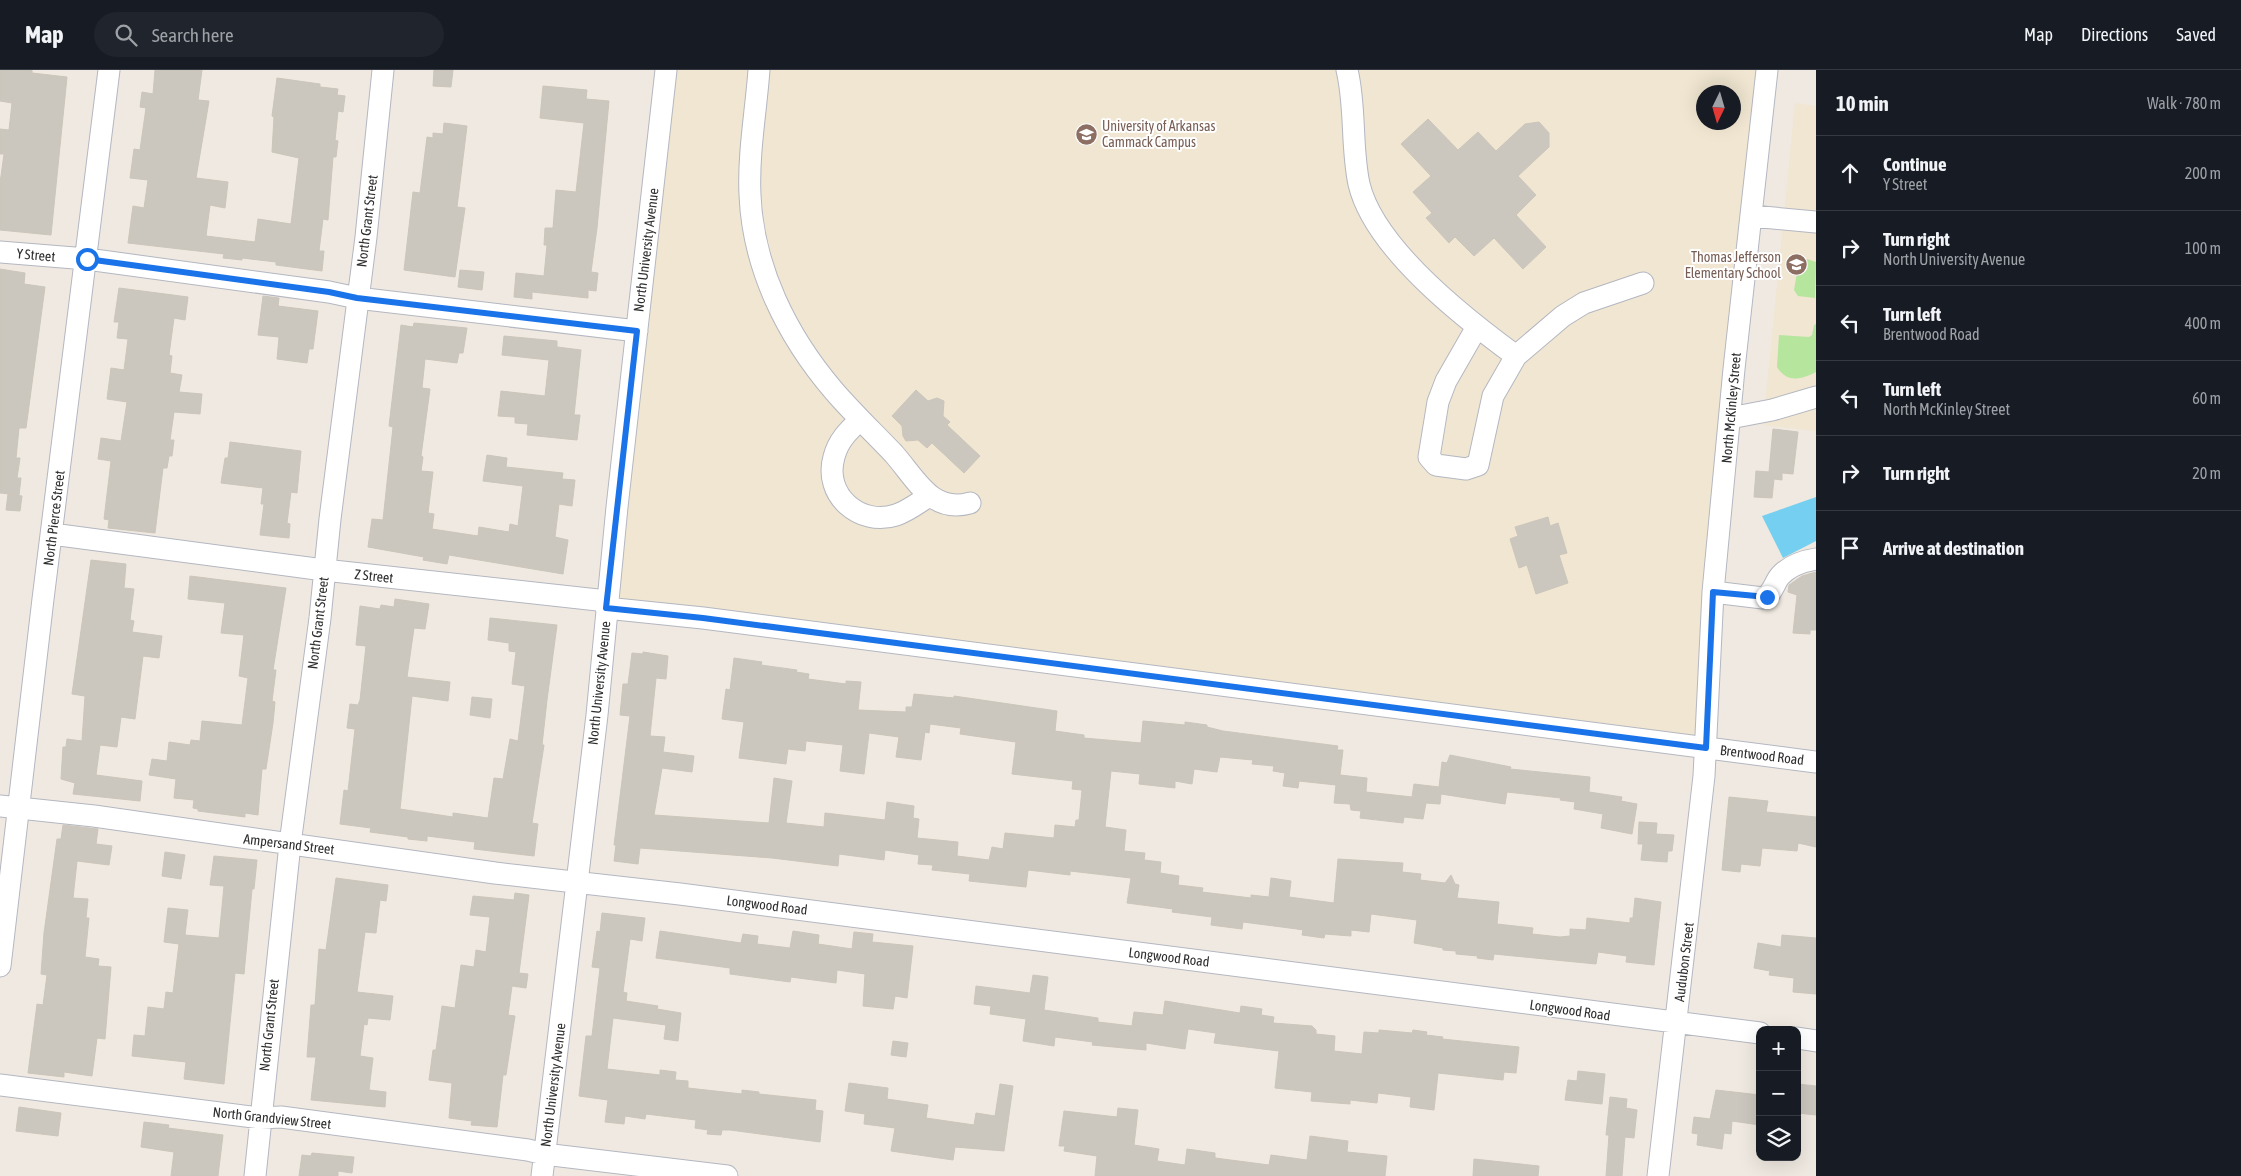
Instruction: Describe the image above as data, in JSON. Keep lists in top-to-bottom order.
{
  "streets": {
    "street": [
      "North Grant Street",
      "North University Avenue",
      "Y Street",
      "North McKinley Street",
      "North Pierce Street",
      "Z Street",
      "Brentwood Road",
      "Ampersand Street",
      "Longwood Road",
      "Audubon Street",
      "North Grandview Street"
    ]
  },
  "crossings": [
    ["North Grant Street", "Y Street"],
    ["North Grant Street", "Z Street"],
    ["North Grant Street", "Ampersand Street"],
    ["North Grant Street", "North Grandview Street"],
    ["North University Avenue", "Y Street"],
    ["North University Avenue", "Z Street"],
    ["North University Avenue", "Brentwood Road"],
    ["North University Avenue", "Ampersand Street"],
    ["North University Avenue", "Longwood Road"],
    ["North University Avenue", "North Grandview Street"],
    ["Y Street", "North Pierce Street"],
    ["North McKinley Street", "Brentwood Road"],
    ["North McKinley Street", "Audubon Street"],
    ["North Pierce Street", "Z Street"],
    ["North Pierce Street", "Ampersand Street"],
    ["Z Street", "Brentwood Road"],
    ["Brentwood Road", "Audubon Street"],
    ["Ampersand Street", "Longwood Road"],
    ["Longwood Road", "Audubon Street"]
  ],
  "places": {
    "school or university": ["University of Arkansas Cammack Campus", "Thomas Jefferson Elementary School"]
  },
  "north": "bottom",
  "page": {
    "header": "Map",
    "search": "Search here",
    "nav": ["Map", "Directions", "Saved"],
    "heading": ["10 min", "Walk · 780 m"],
    "list": [
      ["Continue", "Y Street", "200 m"],
      ["Turn right", "North University Avenue", "100 m"],
      ["Turn left", "Brentwood Road", "400 m"],
      ["Turn left", "North McKinley Street", "60 m"],
      ["Turn right", "20 m"],
      "Arrive at destination"
    ],
    "map_buttons": ["+", "−"]
  }
}
